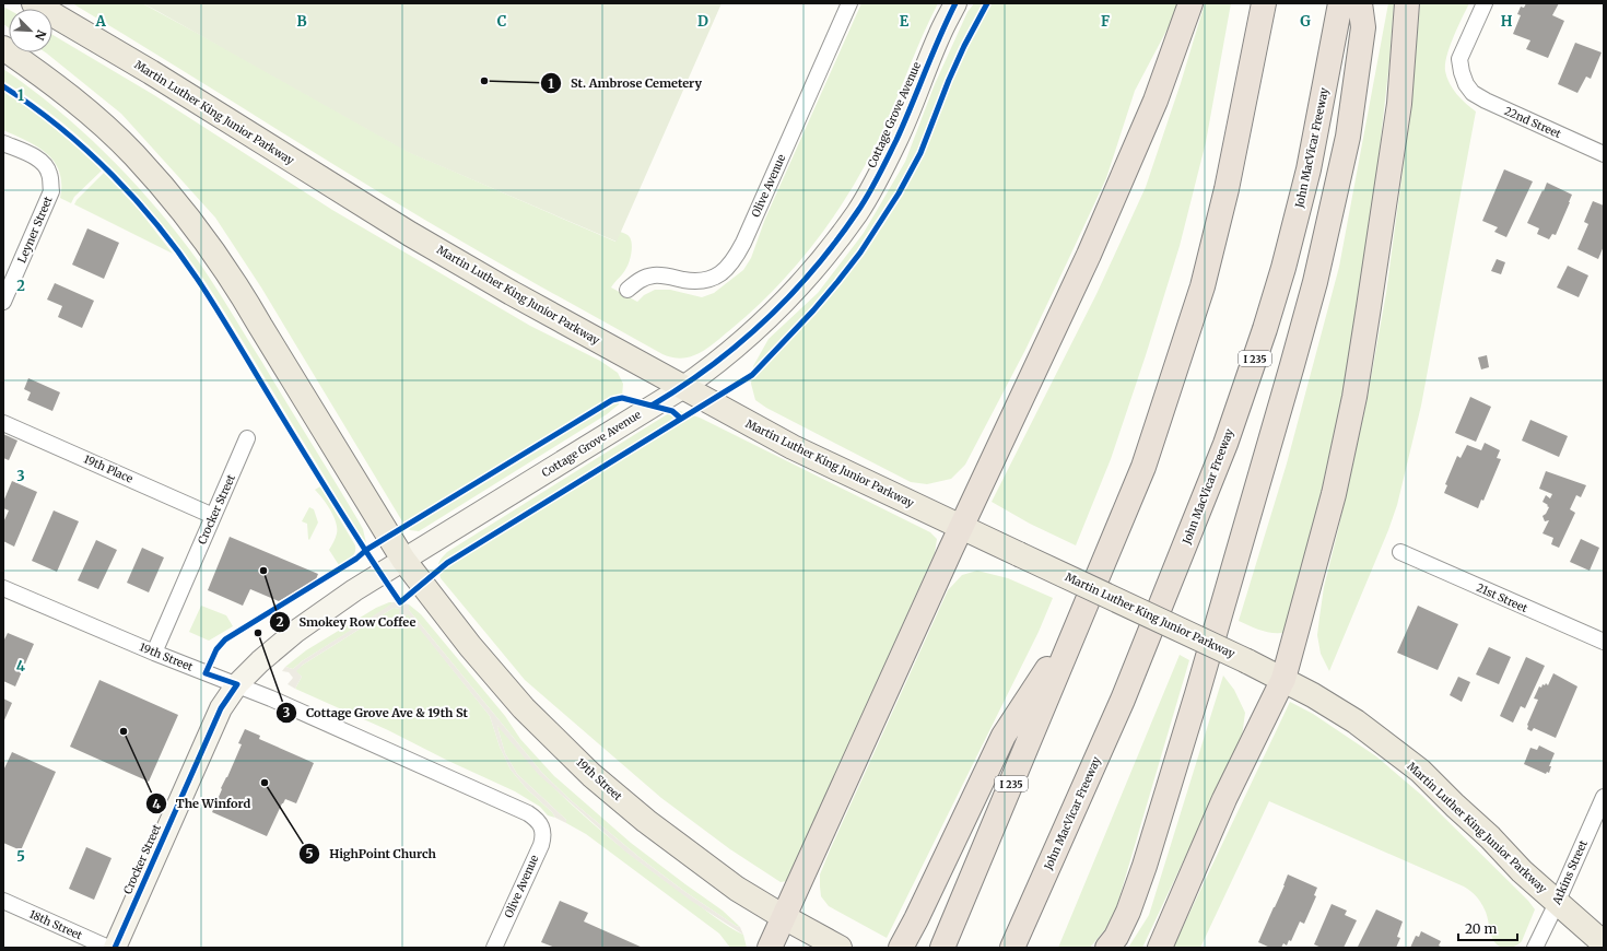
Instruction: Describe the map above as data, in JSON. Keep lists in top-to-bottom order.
{
  "streets": {
    "highway": ["John MacVicar Freeway", "I 235"],
    "main road": ["Martin Luther King Junior Parkway", "19th Street"],
    "street": [
      "Cottage Grove Avenue",
      "22nd Street",
      "Olive Avenue",
      "Leyner Street",
      "19th Place",
      "Crocker Street",
      "21st Street",
      "Atkins Street",
      "18th Street"
    ]
  },
  "crossings": [
    ["Martin Luther King Junior Parkway", "Cottage Grove Avenue"],
    ["Martin Luther King Junior Parkway", "Atkins Street"],
    ["Cottage Grove Avenue", "Crocker Street"],
    ["Cottage Grove Avenue", "19th Street"],
    ["Olive Avenue", "19th Street"],
    ["19th Place", "Crocker Street"],
    ["Crocker Street", "19th Street"]
  ],
  "places": [
    "St. Ambrose Cemetery",
    "Smokey Row Coffee",
    "Cottage Grove Ave & 19th St",
    "The Winford",
    "HighPoint Church"
  ],
  "scale_bar": "20 m",
  "north": "bottom right",
  "grid": {
    "columns": [
      "A",
      "B",
      "C",
      "D",
      "E",
      "F",
      "G",
      "H"
    ],
    "rows": [
      "1",
      "2",
      "3",
      "4",
      "5"
    ]
  }
}
